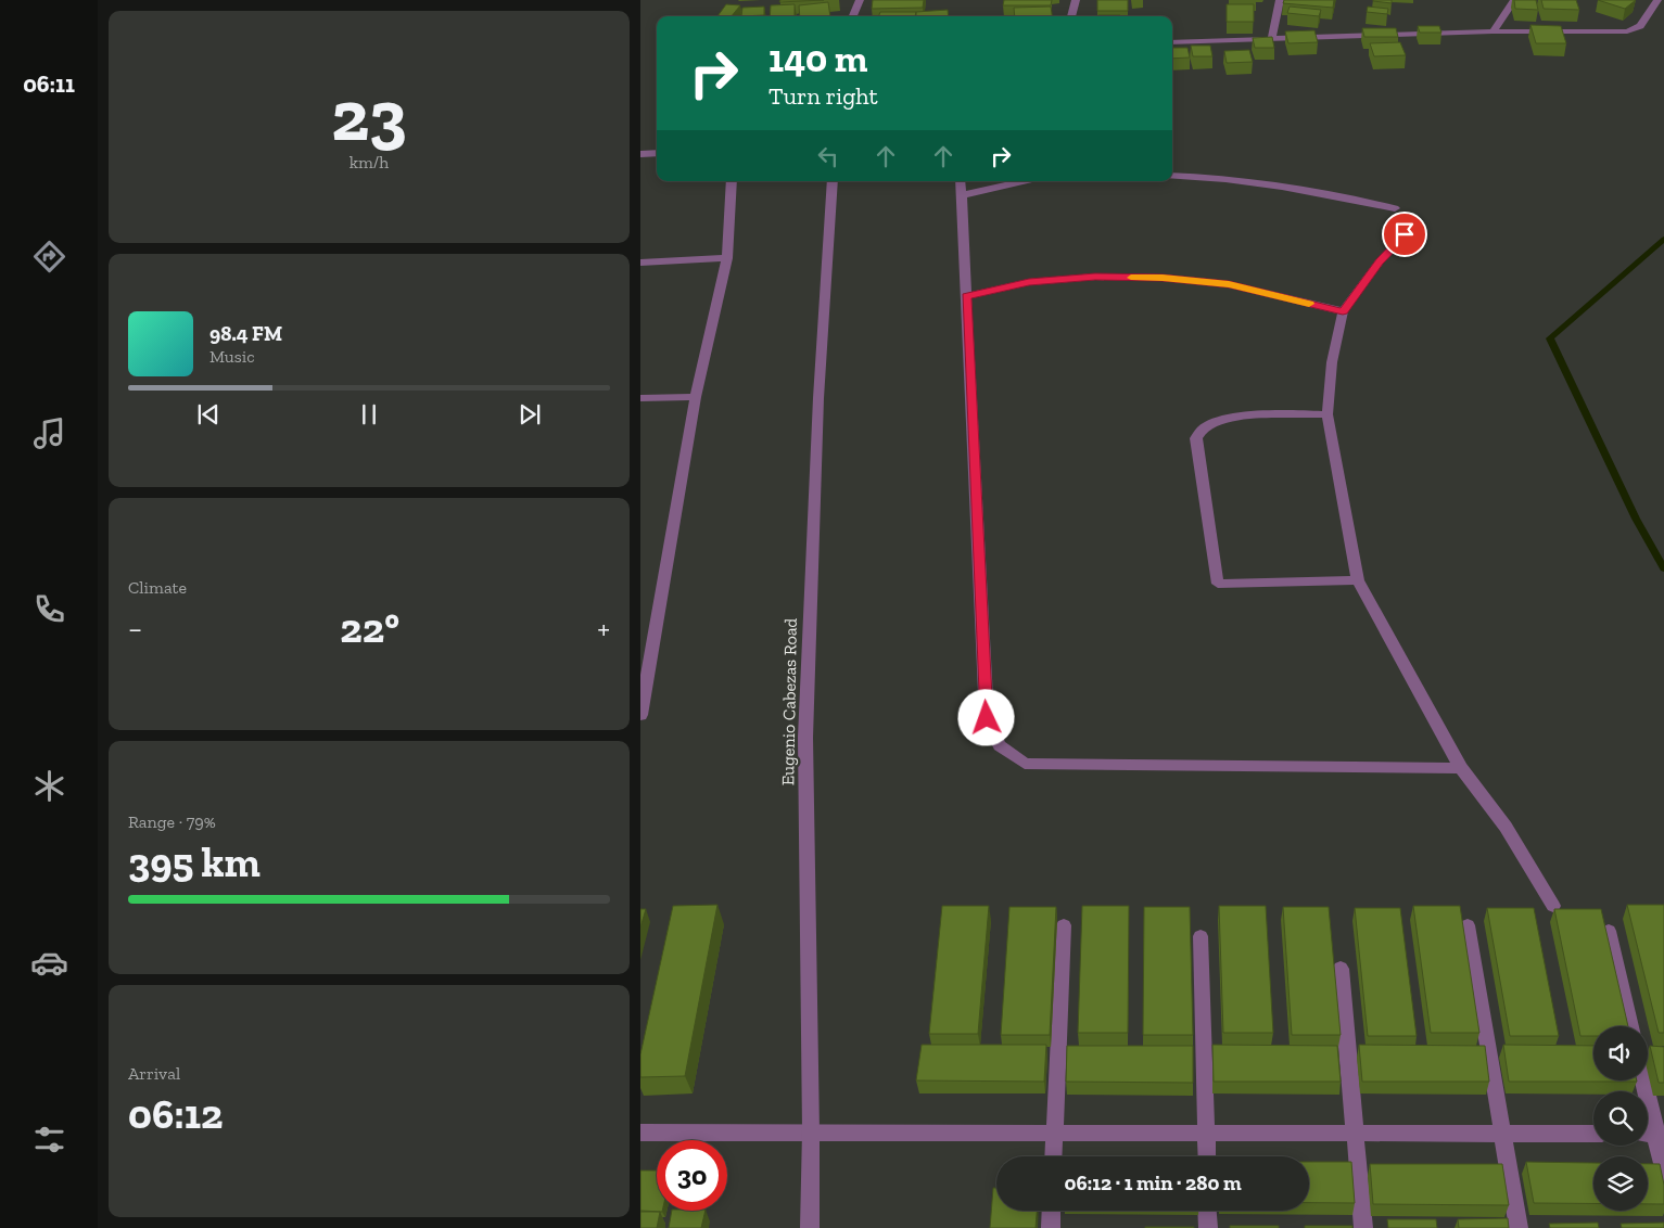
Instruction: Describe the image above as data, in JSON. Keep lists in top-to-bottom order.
{
  "streets": {
    "street": ["Eugenio Cabezas Road"]
  },
  "page": {
    "tabs": "06:11",
    "tile": [
      ["23", "km/h"],
      "Climate",
      ["Range · 79%", "395 km"],
      ["Arrival", "06:12"]
    ],
    "turn": ["140 m", "Turn right"],
    "song": ["98.4 FM", "Music"],
    "heat": ["−", "22°", "+"],
    "limit": "30",
    "trip": "06:12 · 1 min · 280 m"
  }
}
